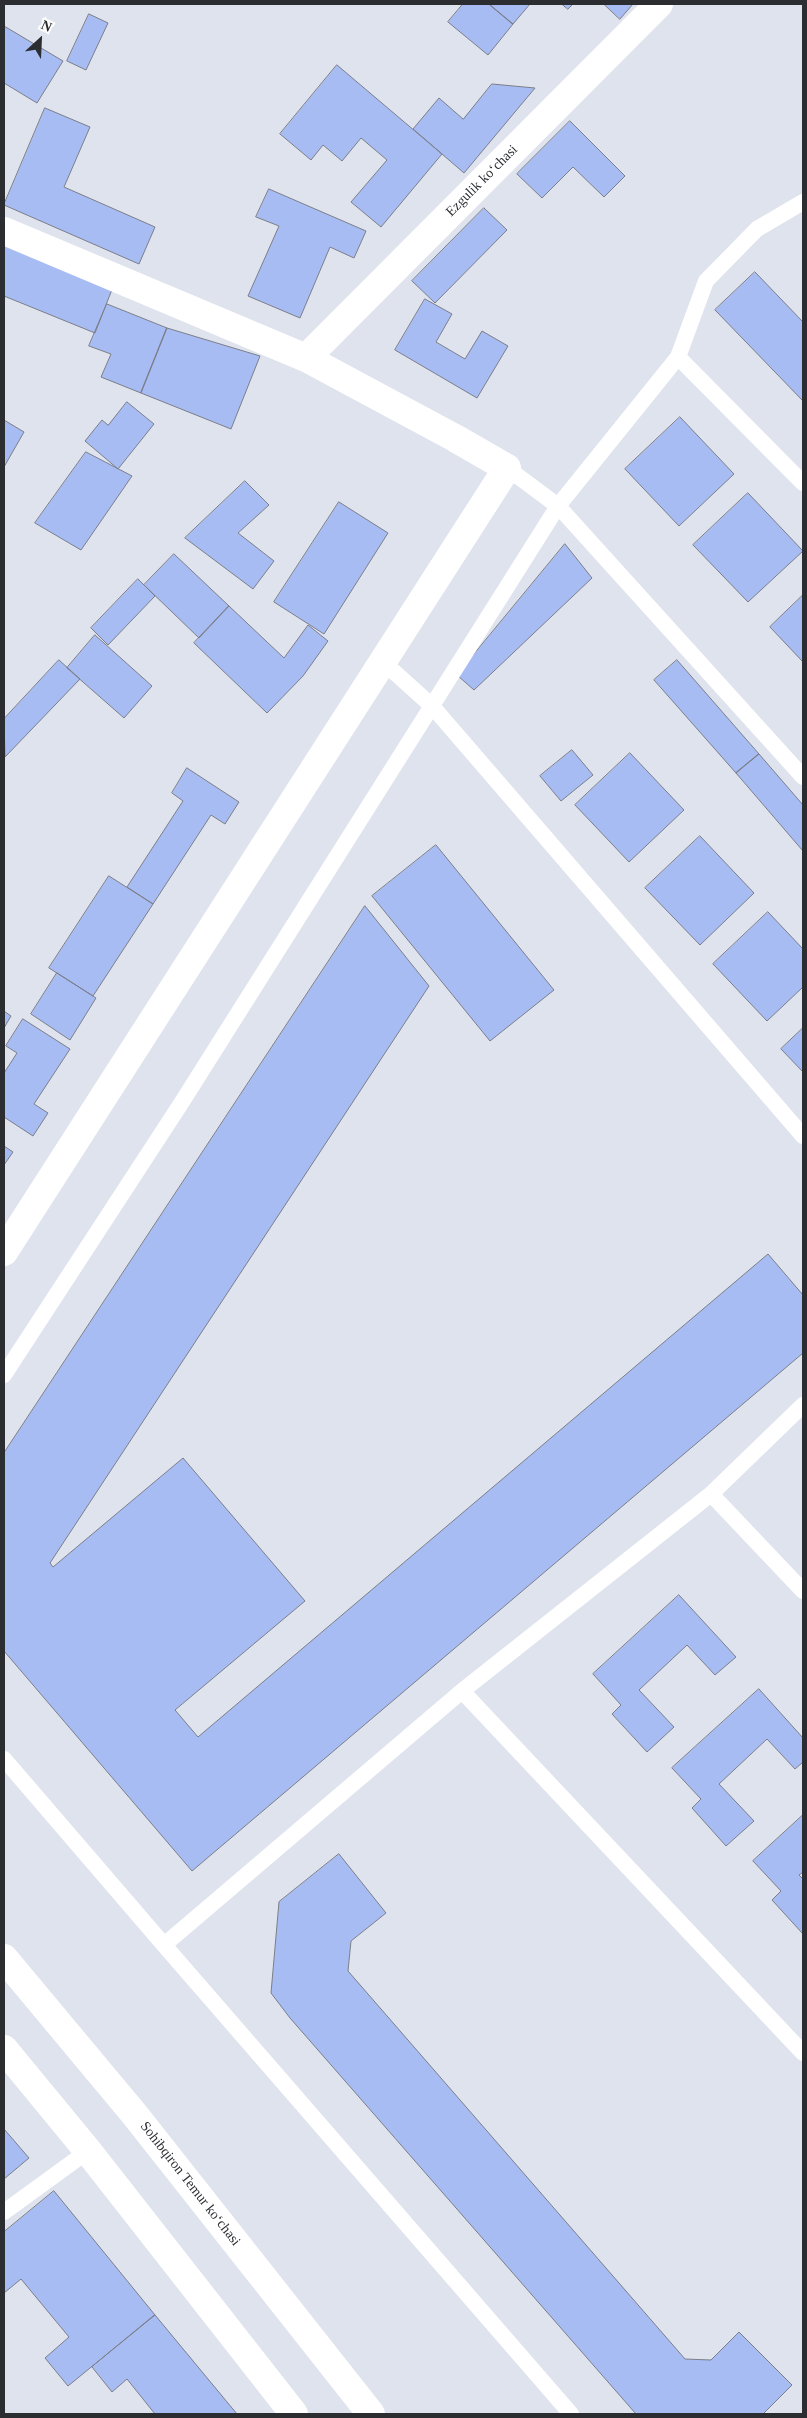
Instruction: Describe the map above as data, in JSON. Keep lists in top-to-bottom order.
{
  "streets": {
    "street": ["Ezgulik koʻchasi", "Sohibqiron Temur koʻchasi"]
  },
  "north": "top right"
}
